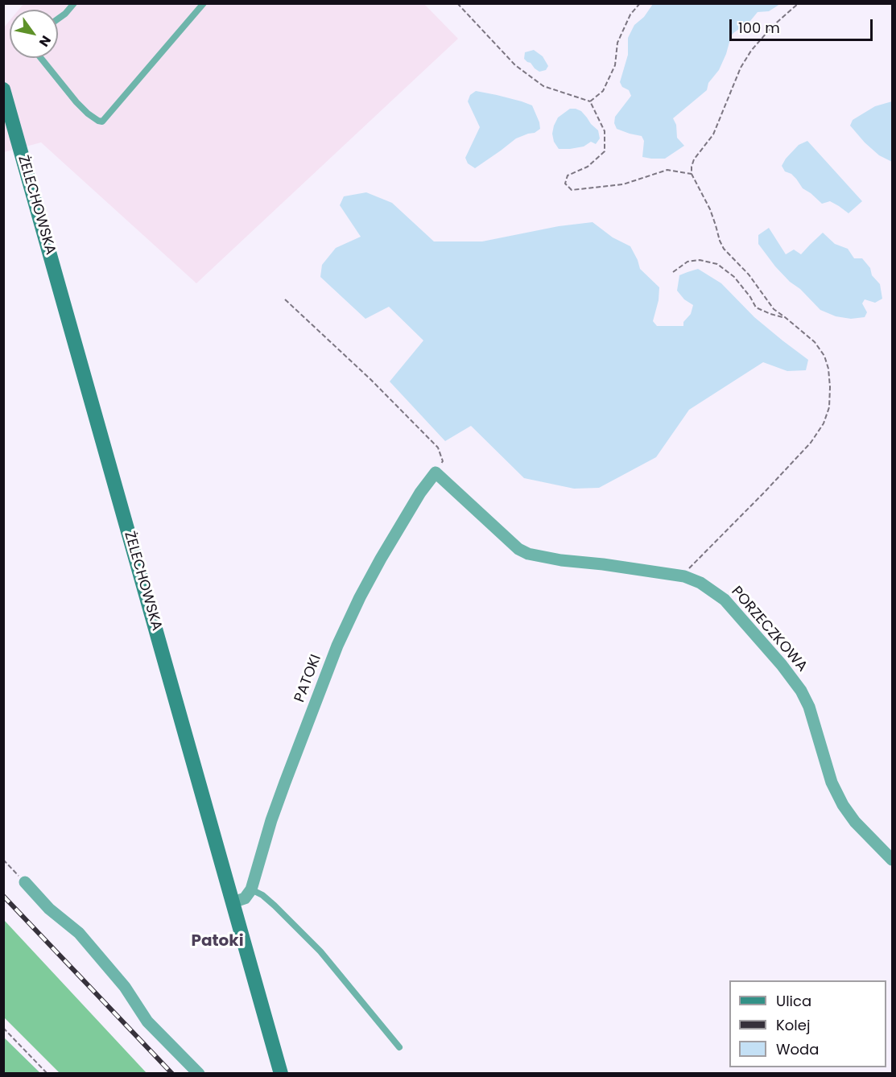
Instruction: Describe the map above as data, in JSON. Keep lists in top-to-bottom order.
{
  "streets": {
    "main road": ["ŻELECHOWSKA"],
    "street": ["PORZECZKOWA", "PATOKI"]
  },
  "crossings": [
    ["PORZECZKOWA", "PATOKI"]
  ],
  "districts": ["Patoki"],
  "legend": ["Ulica", "Kolej", "Woda"],
  "scale_bar": "100 m",
  "north": "bottom right"
}
